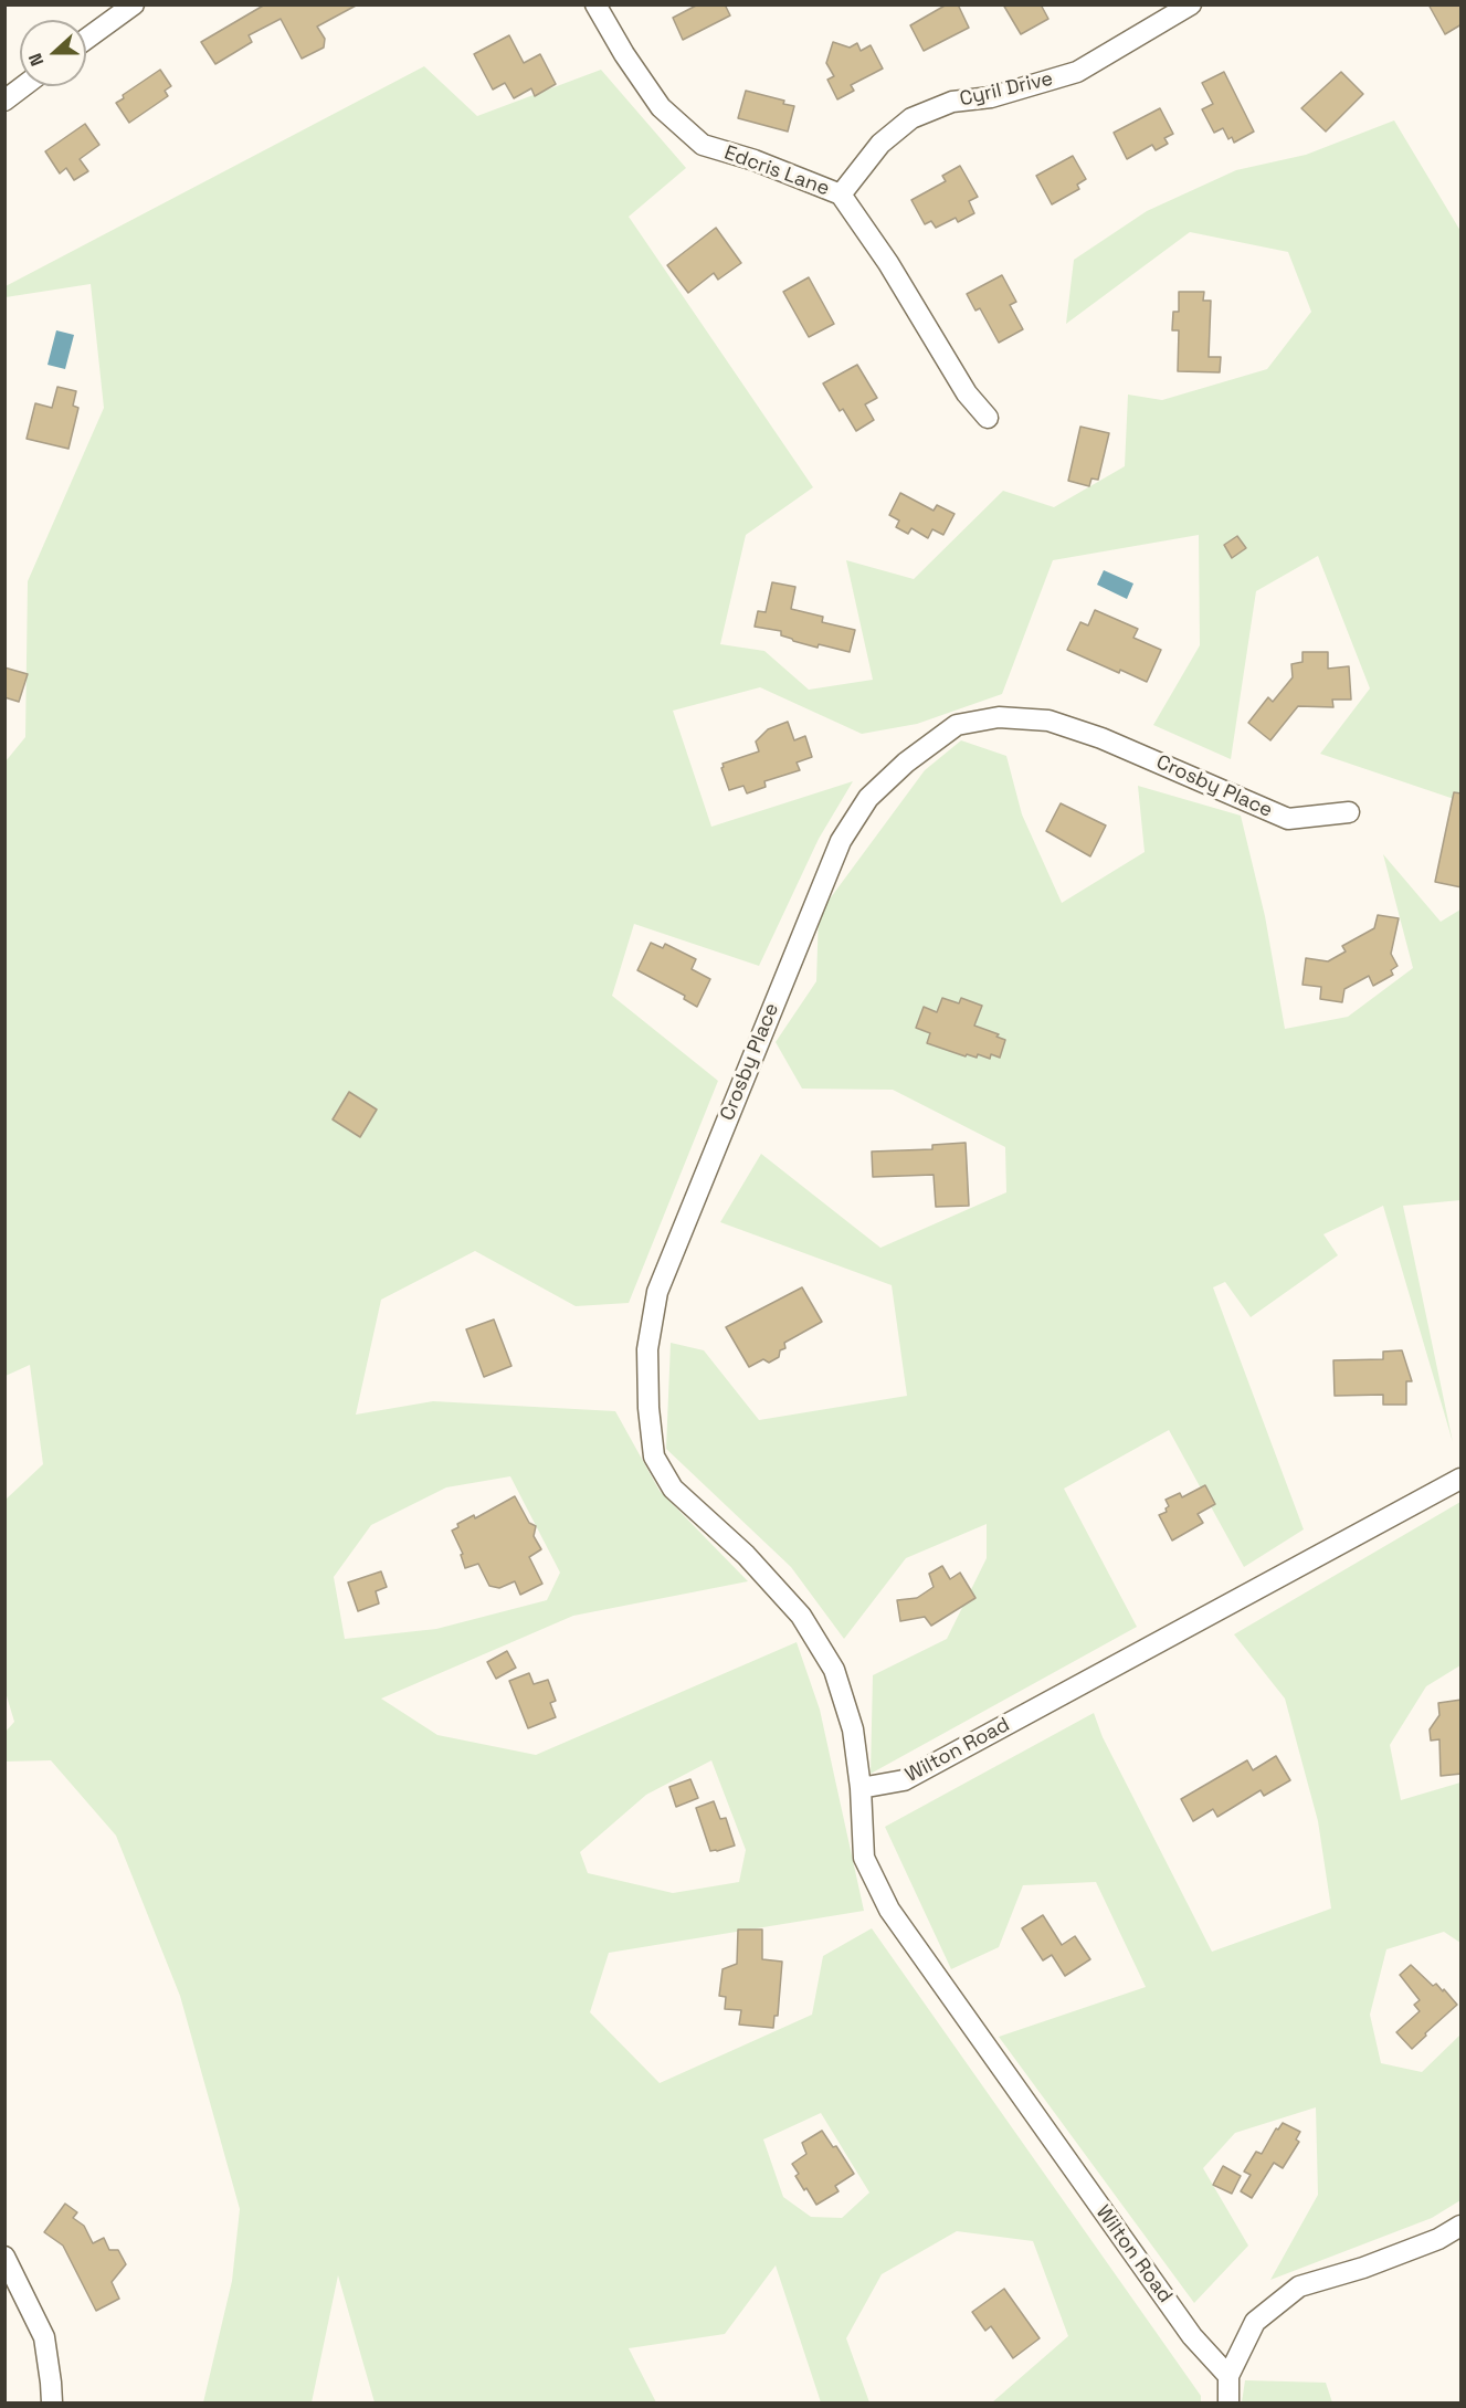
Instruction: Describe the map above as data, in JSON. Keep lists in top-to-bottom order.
{
  "streets": {
    "street": [
      "Cyril Drive",
      "Edcris Lane",
      "Crosby Place",
      "Wilton Road"
    ]
  },
  "crossings": [
    ["Cyril Drive", "Edcris Lane"],
    ["Crosby Place", "Wilton Road"]
  ],
  "north": "left"
}
